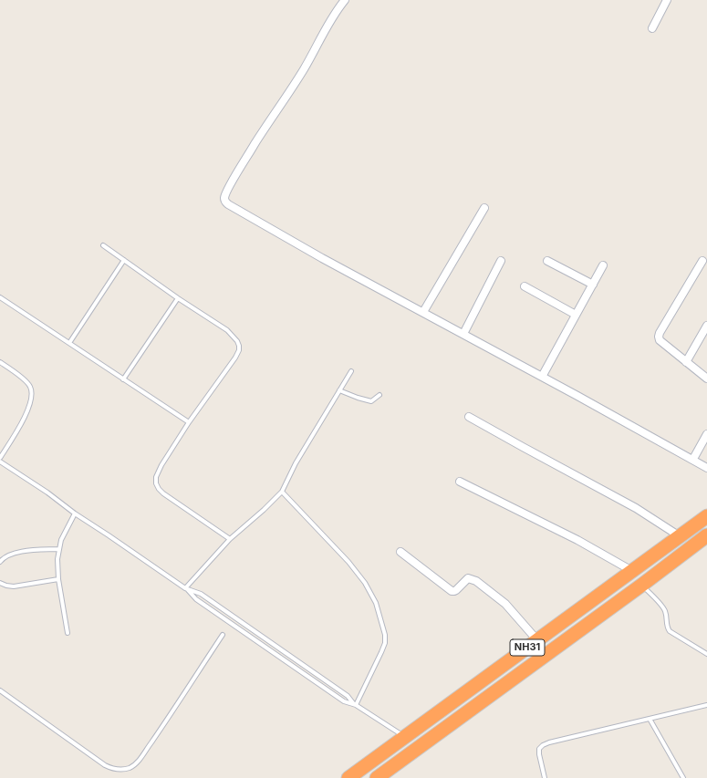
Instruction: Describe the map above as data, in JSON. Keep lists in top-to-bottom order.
{
  "streets": {
    "highway": ["NH31"]
  }
}
